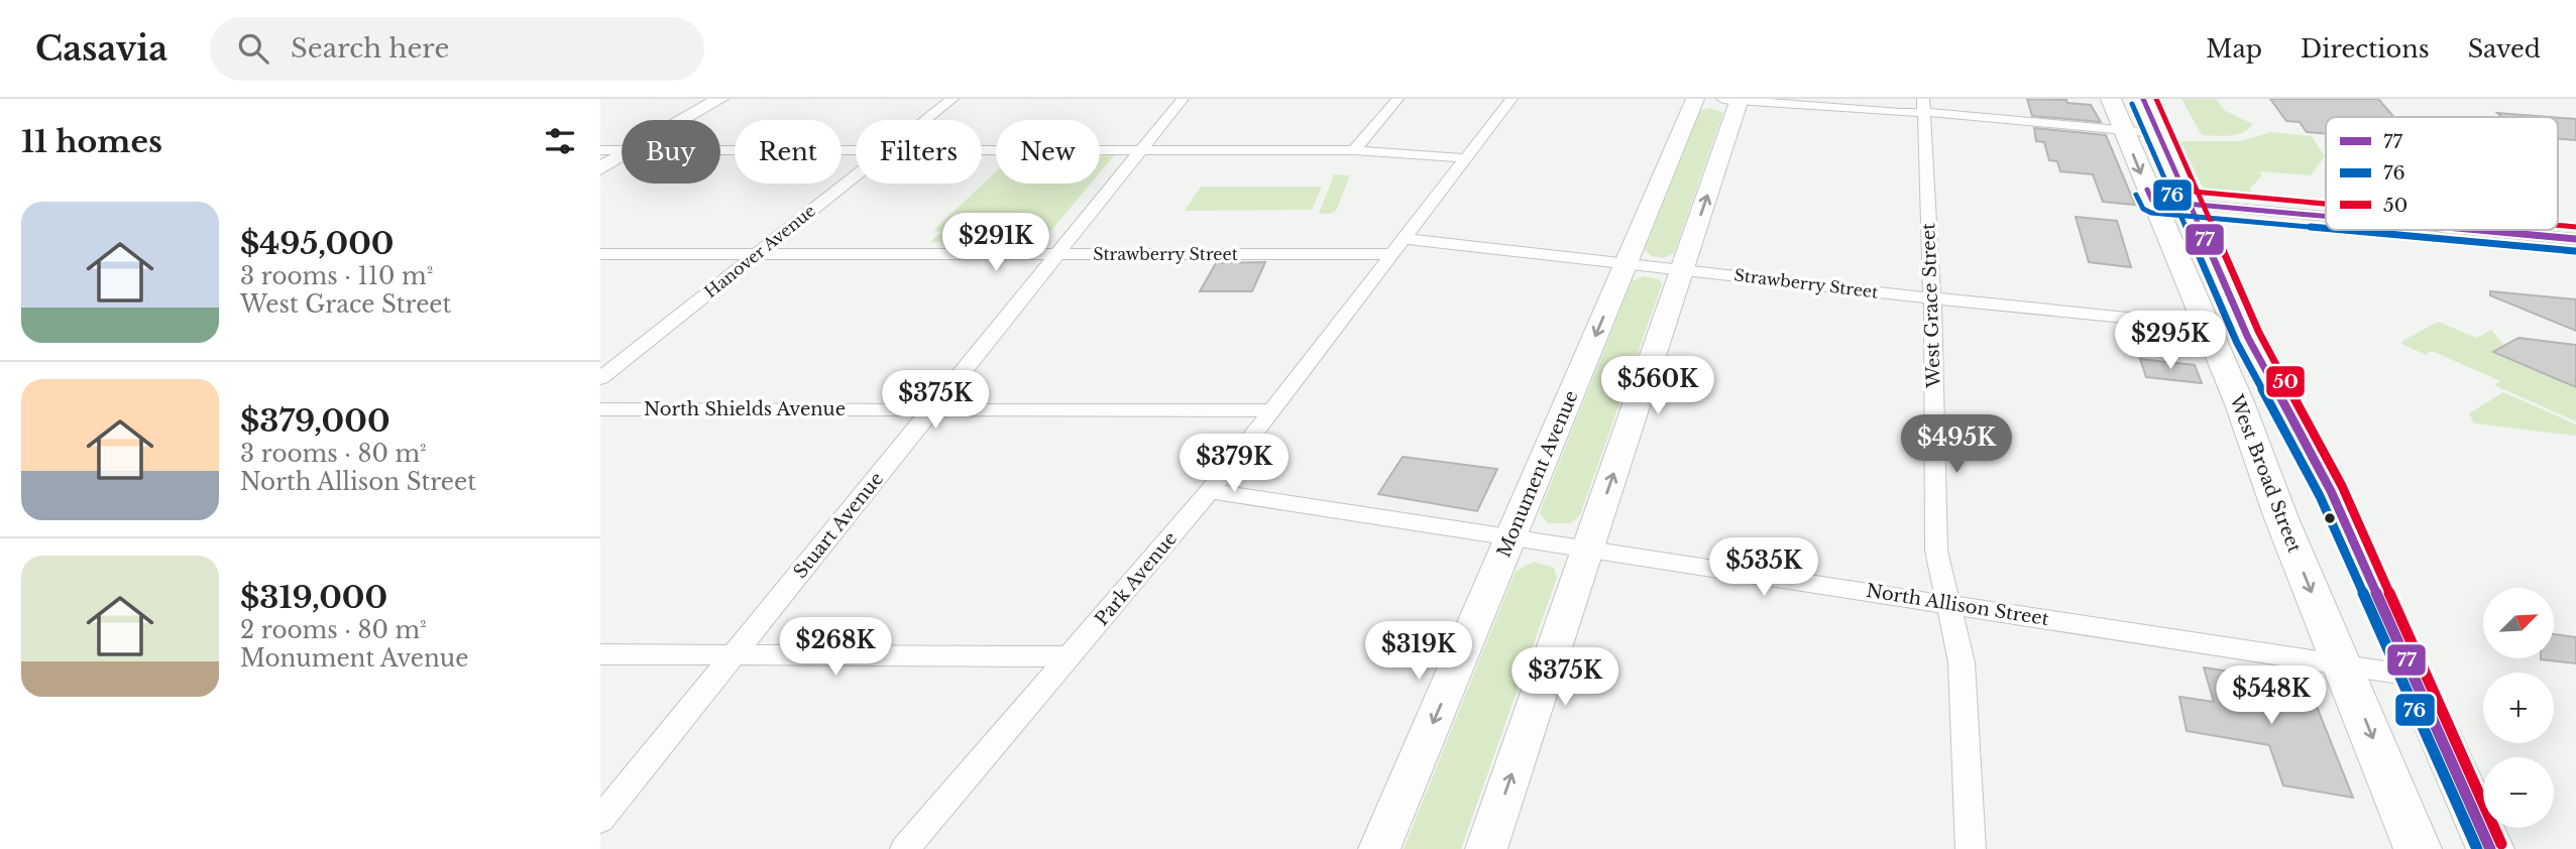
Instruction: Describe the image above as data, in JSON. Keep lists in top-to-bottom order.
{
  "streets": {
    "main road": ["West Broad Street"],
    "street": [
      "Hanover Avenue",
      "Strawberry Street",
      "West Grace Street",
      "North Shields Avenue",
      "Monument Avenue",
      "Stuart Avenue",
      "Park Avenue",
      "North Allison Street"
    ]
  },
  "crossings": [
    ["Hanover Avenue", "Strawberry Street"],
    ["Strawberry Street", "West Grace Street"],
    ["Strawberry Street", "Monument Avenue"],
    ["Strawberry Street", "West Broad Street"],
    ["Strawberry Street", "Stuart Avenue"],
    ["Strawberry Street", "Park Avenue"],
    ["West Grace Street", "North Allison Street"],
    ["North Shields Avenue", "Stuart Avenue"],
    ["North Shields Avenue", "Park Avenue"],
    ["Monument Avenue", "North Allison Street"],
    ["West Broad Street", "North Allison Street"],
    ["Park Avenue", "North Allison Street"]
  ],
  "lines": ["transit line 77", "transit line 50", "transit line 76"],
  "legend": ["77", "76", "50"],
  "north": "top right",
  "page": {
    "header": "Casavia",
    "search": "Search here",
    "nav": ["Map", "Directions", "Saved"],
    "heading": "11 homes",
    "chip": [
      "Buy",
      "Rent",
      "Filters",
      "New"
    ],
    "list": [
      {
        "name": "$495,000",
        "note": "3 rooms · 110 m² · West Grace Street"
      },
      {
        "name": "$379,000",
        "note": "3 rooms · 80 m² · North Allison Street"
      },
      {
        "name": "$319,000",
        "note": "2 rooms · 80 m² · Monument Avenue"
      }
    ],
    "price": [
      "$291K",
      "$295K",
      "$560K",
      "$375K",
      "$495K",
      "$379K",
      "$535K",
      "$268K",
      "$319K",
      "$375K",
      "$548K"
    ],
    "map_buttons": ["+", "−"]
  }
}
